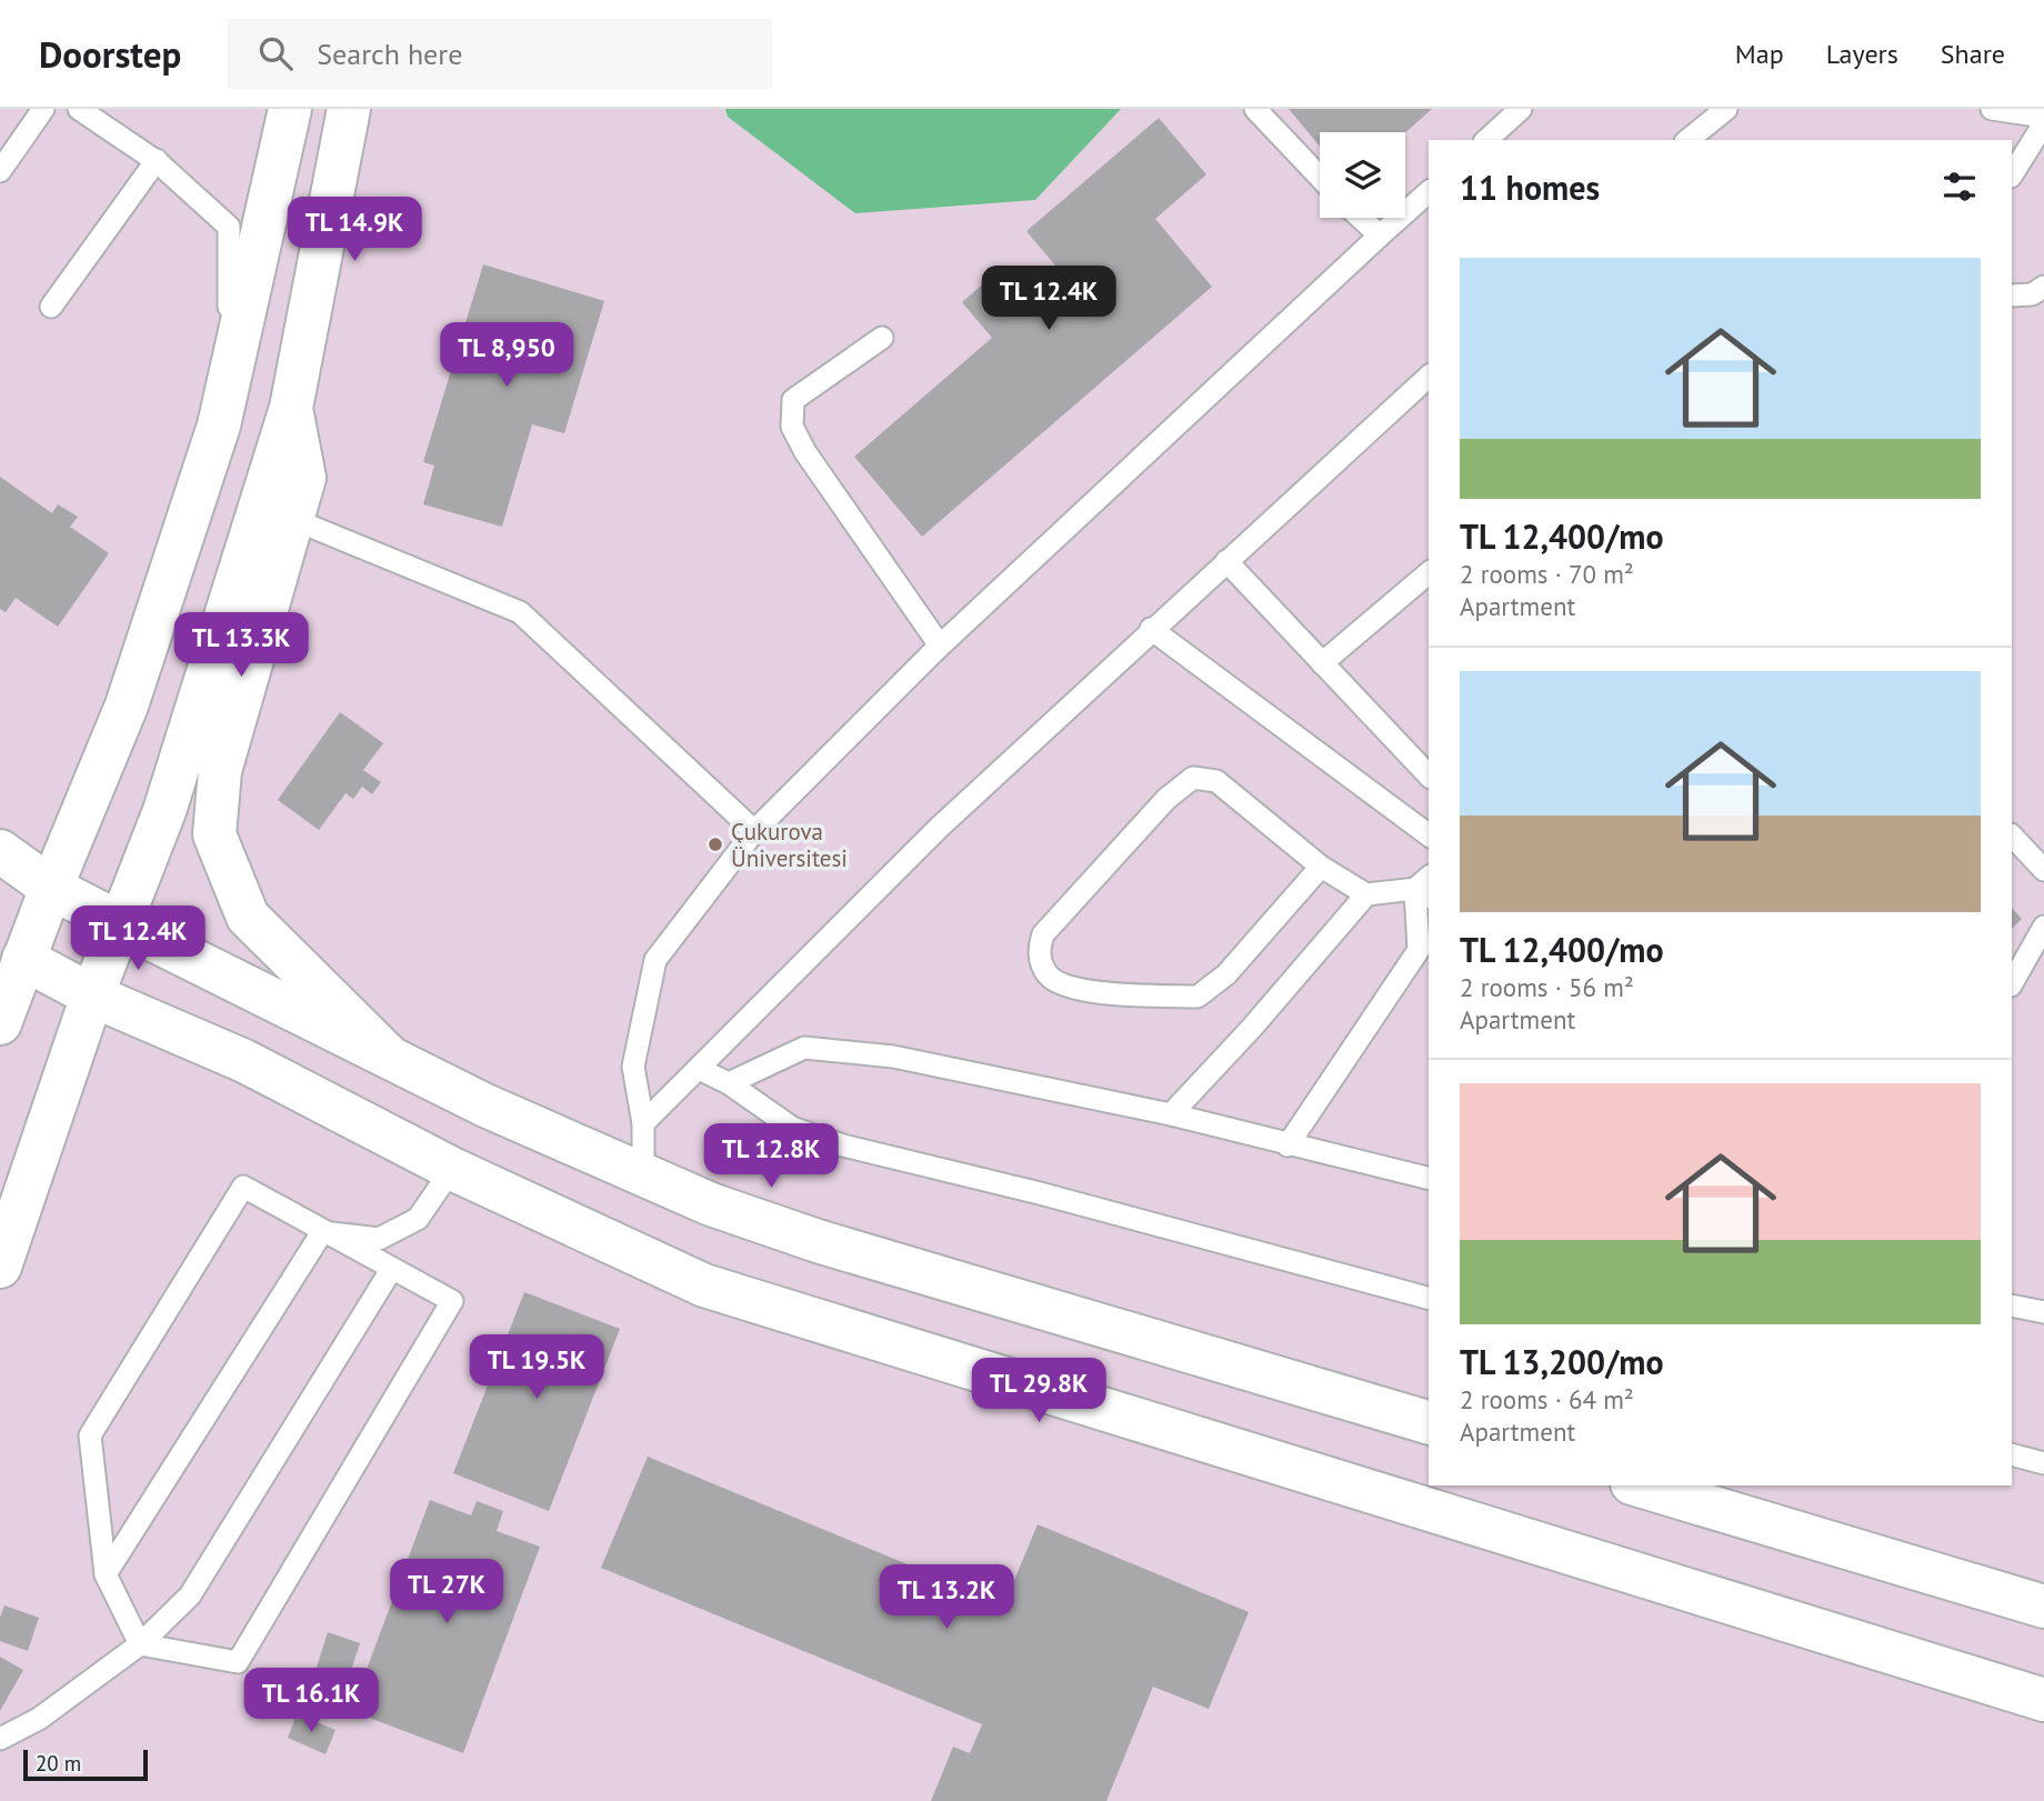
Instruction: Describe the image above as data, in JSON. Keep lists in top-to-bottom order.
{
  "places": ["Çukurova Üniversitesi"],
  "scale_bar": "20 m",
  "page": {
    "header": "Doorstep",
    "search": "Search here",
    "nav": ["Map", "Layers", "Share"],
    "heading": "11 homes",
    "price": [
      "TL 14.9K",
      "TL 12.4K",
      "TL 8,950",
      "TL 13.3K",
      "TL 12.4K",
      "TL 12.8K",
      "TL 19.5K",
      "TL 29.8K",
      "TL 27K",
      "TL 13.2K",
      "TL 16.1K"
    ],
    "list": [
      {
        "name": "TL 12,400/mo",
        "note": "2 rooms · 70 m² · Apartment"
      },
      {
        "name": "TL 12,400/mo",
        "note": "2 rooms · 56 m² · Apartment"
      },
      {
        "name": "TL 13,200/mo",
        "note": "2 rooms · 64 m² · Apartment"
      }
    ],
    "scale": "20 m"
  }
}
